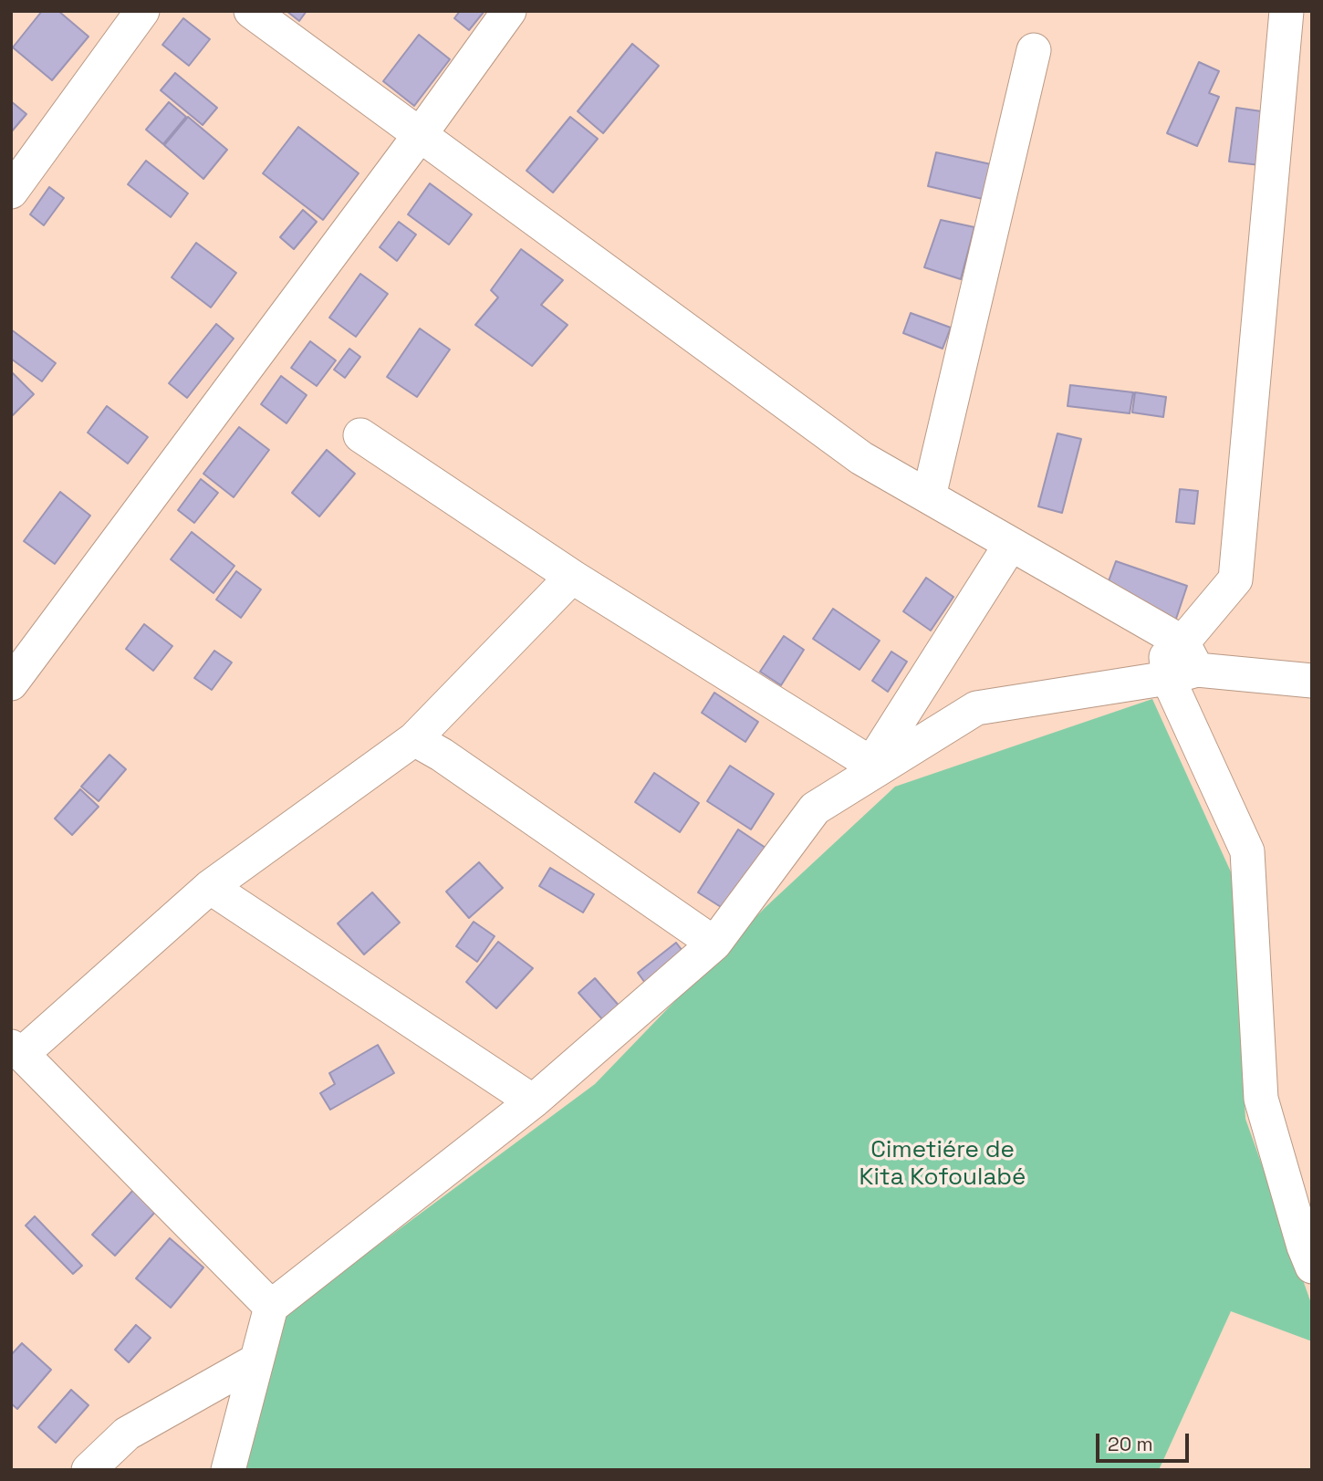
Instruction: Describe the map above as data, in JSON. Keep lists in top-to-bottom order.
{
  "parks": ["Cimetiére de Kita Kofoulabé"],
  "scale_bar": "20 m"
}
